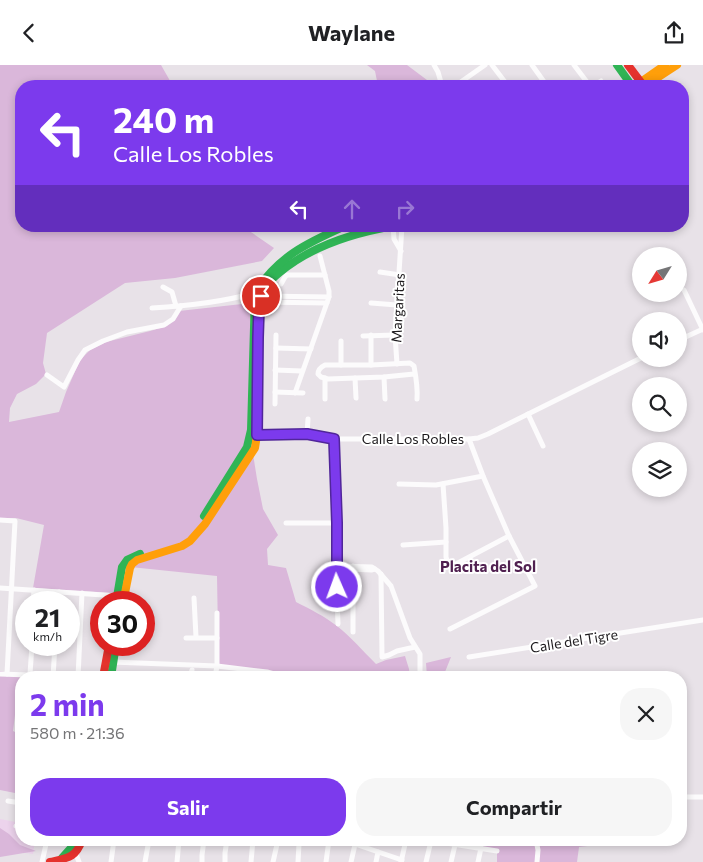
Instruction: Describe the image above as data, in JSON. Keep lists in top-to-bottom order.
{
  "streets": {
    "street": ["Margaritas", "Calle Los Robles", "Calle del Tigre"]
  },
  "districts": ["Placita del Sol"],
  "north": "bottom left",
  "page": {
    "header": "Waylane",
    "turn": ["240 m", "Calle Los Robles"],
    "speed": "21 km/h",
    "limit": "30",
    "heading": ["2 min", "580 m · 21:36"],
    "buttons": ["Salir", "Compartir"]
  }
}
